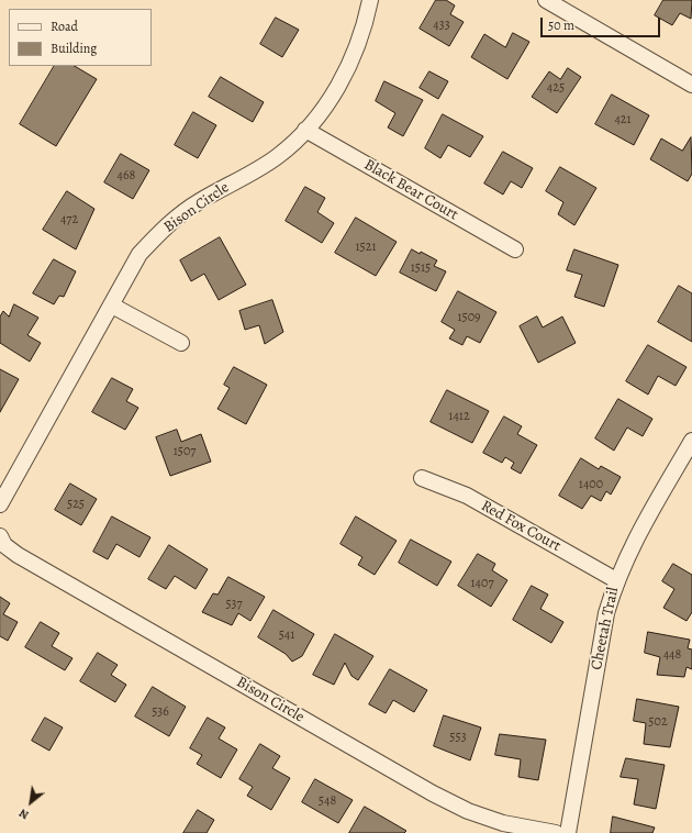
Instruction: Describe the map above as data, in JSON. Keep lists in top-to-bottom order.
{
  "streets": {
    "street": [
      "Black Bear Court",
      "Bison Circle",
      "Red Fox Court",
      "Cheetah Trail"
    ]
  },
  "crossings": [
    ["Black Bear Court", "Bison Circle"],
    ["Red Fox Court", "Cheetah Trail"]
  ],
  "house_numbers": [
    "433",
    "425",
    "421",
    "468",
    "472",
    "1521",
    "1515",
    "1509",
    "1412",
    "1507",
    "1400",
    "525",
    "1407",
    "537",
    "541",
    "448",
    "536",
    "502",
    "553",
    "548"
  ],
  "legend": ["Road", "Building"],
  "scale_bar": "50 m",
  "north": "bottom left"
}
